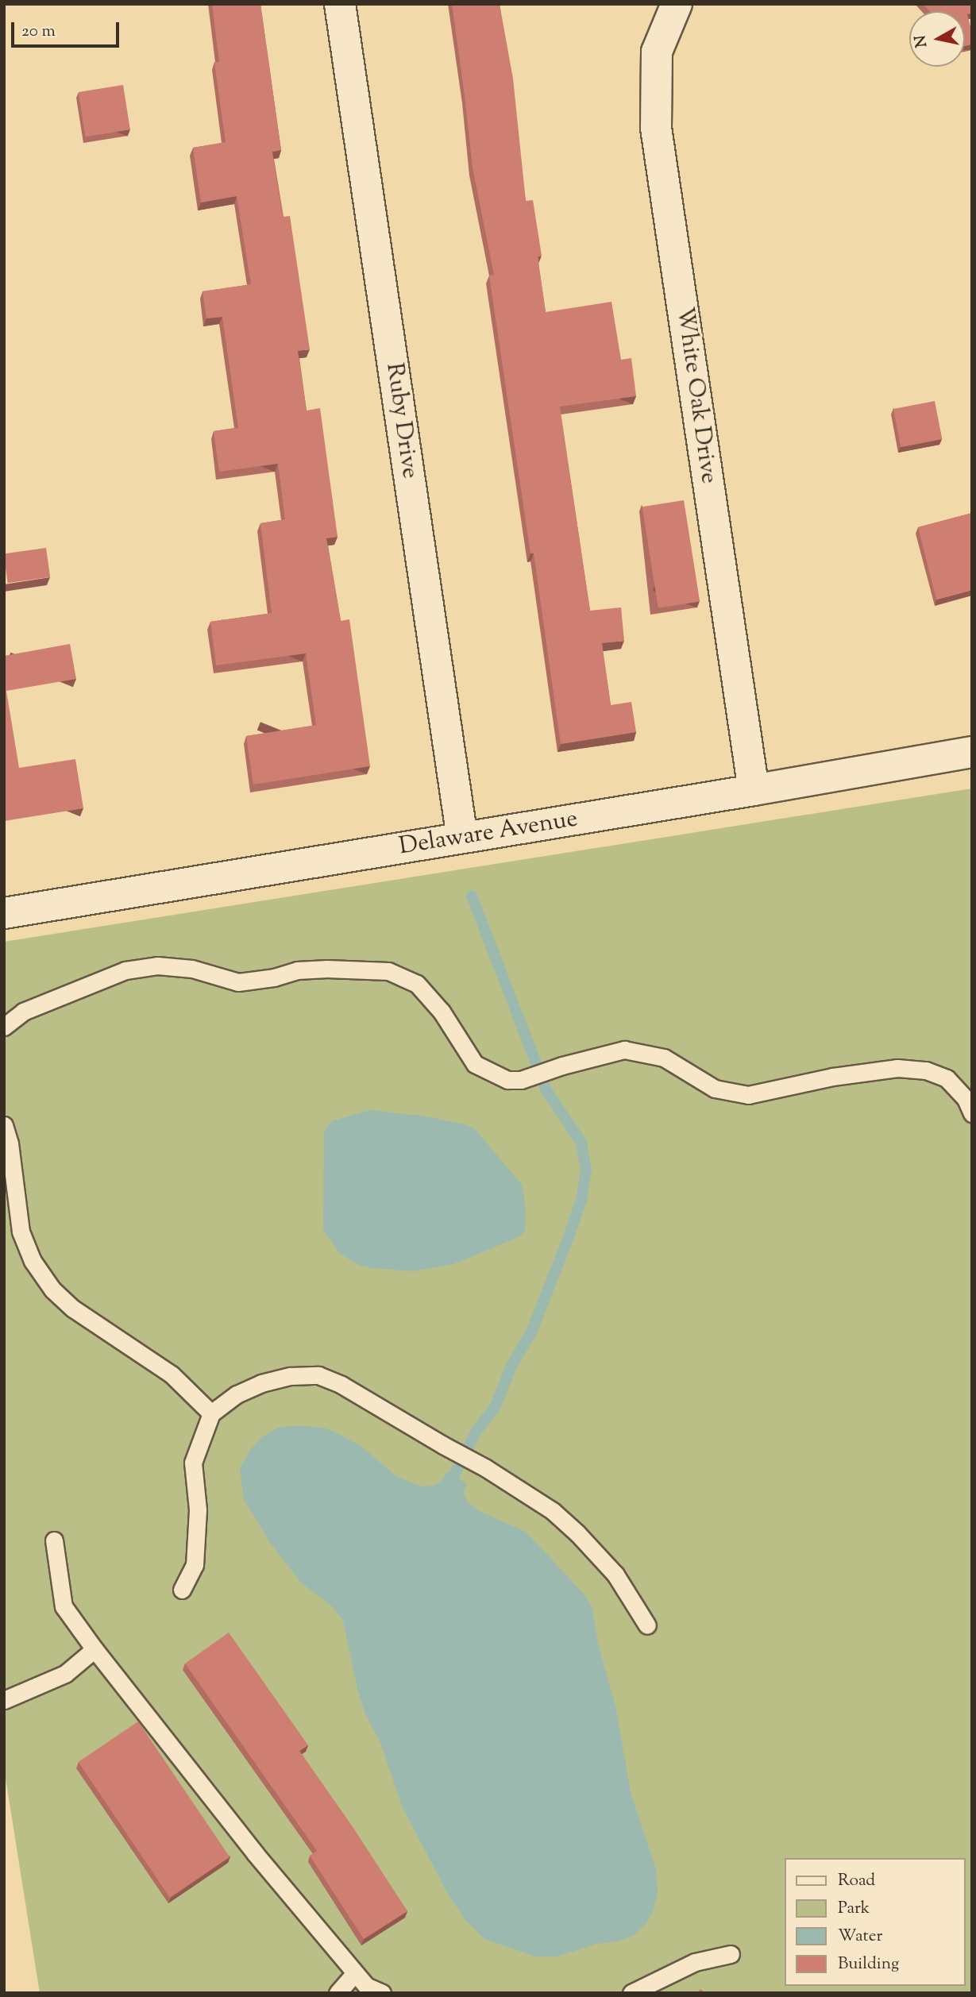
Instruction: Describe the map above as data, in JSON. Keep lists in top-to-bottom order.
{
  "streets": {
    "street": ["White Oak Drive", "Ruby Drive", "Delaware Avenue"]
  },
  "crossings": [
    ["White Oak Drive", "Delaware Avenue"],
    ["Ruby Drive", "Delaware Avenue"]
  ],
  "legend": [
    "Road",
    "Park",
    "Water",
    "Building"
  ],
  "scale_bar": "20 m",
  "north": "left"
}
